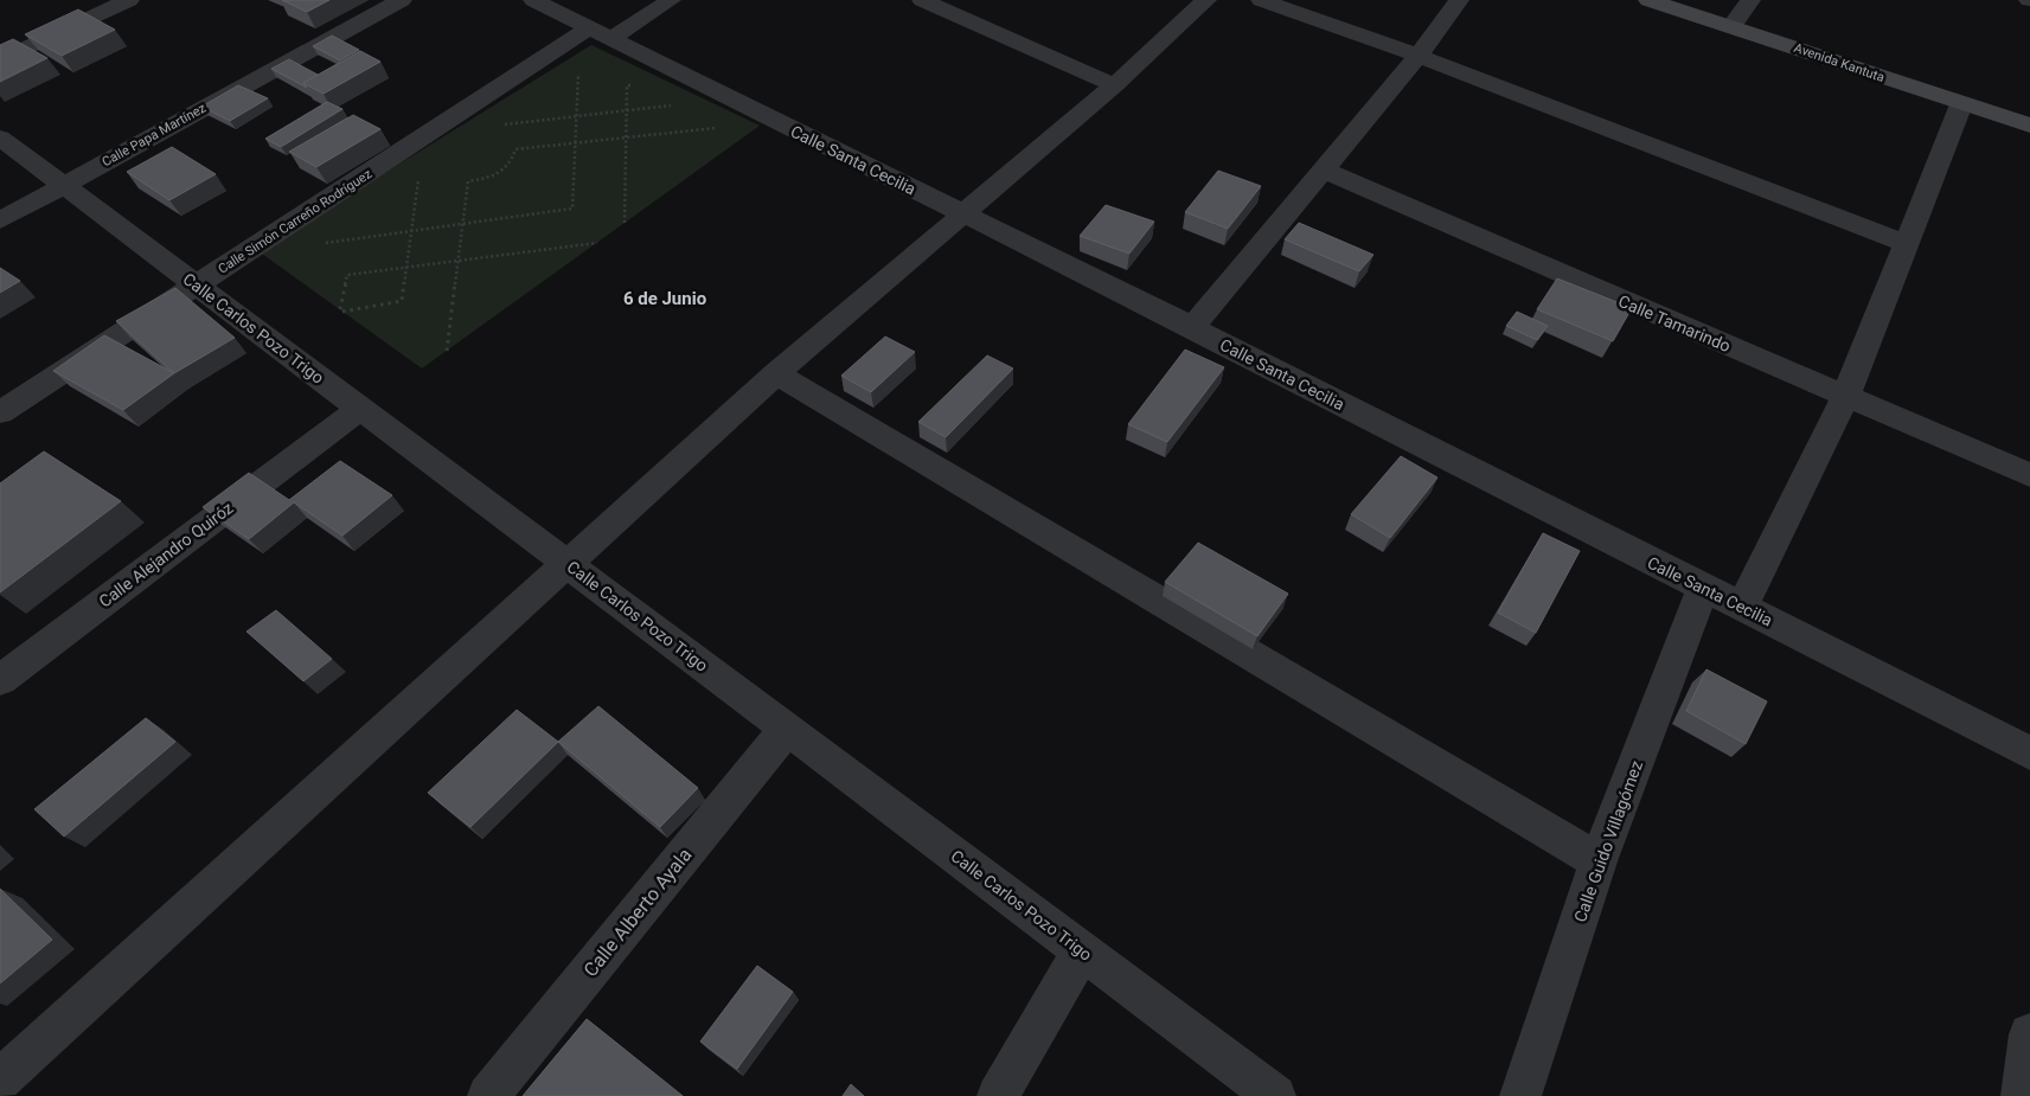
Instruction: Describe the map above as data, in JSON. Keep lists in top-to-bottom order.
{
  "streets": {
    "street": [
      "Avenida Kantuta",
      "Calle Papa Martínez",
      "Calle Santa Cecilia",
      "Calle Simón Carreño Rodríguez",
      "Calle Tamarindo",
      "Calle Carlos Pozo Trigo",
      "Calle Alejandro Quiróz",
      "Calle Guido Villagómez",
      "Calle Alberto Ayala"
    ]
  },
  "crossings": [
    ["Calle Papa Martínez", "Calle Carlos Pozo Trigo"],
    ["Calle Santa Cecilia", "Calle Simón Carreño Rodríguez"],
    ["Calle Santa Cecilia", "Calle Guido Villagómez"],
    ["Calle Simón Carreño Rodríguez", "Calle Carlos Pozo Trigo"],
    ["Calle Carlos Pozo Trigo", "Calle Alejandro Quiróz"],
    ["Calle Carlos Pozo Trigo", "Calle Alberto Ayala"]
  ],
  "districts": ["6 de Junio"]
}
